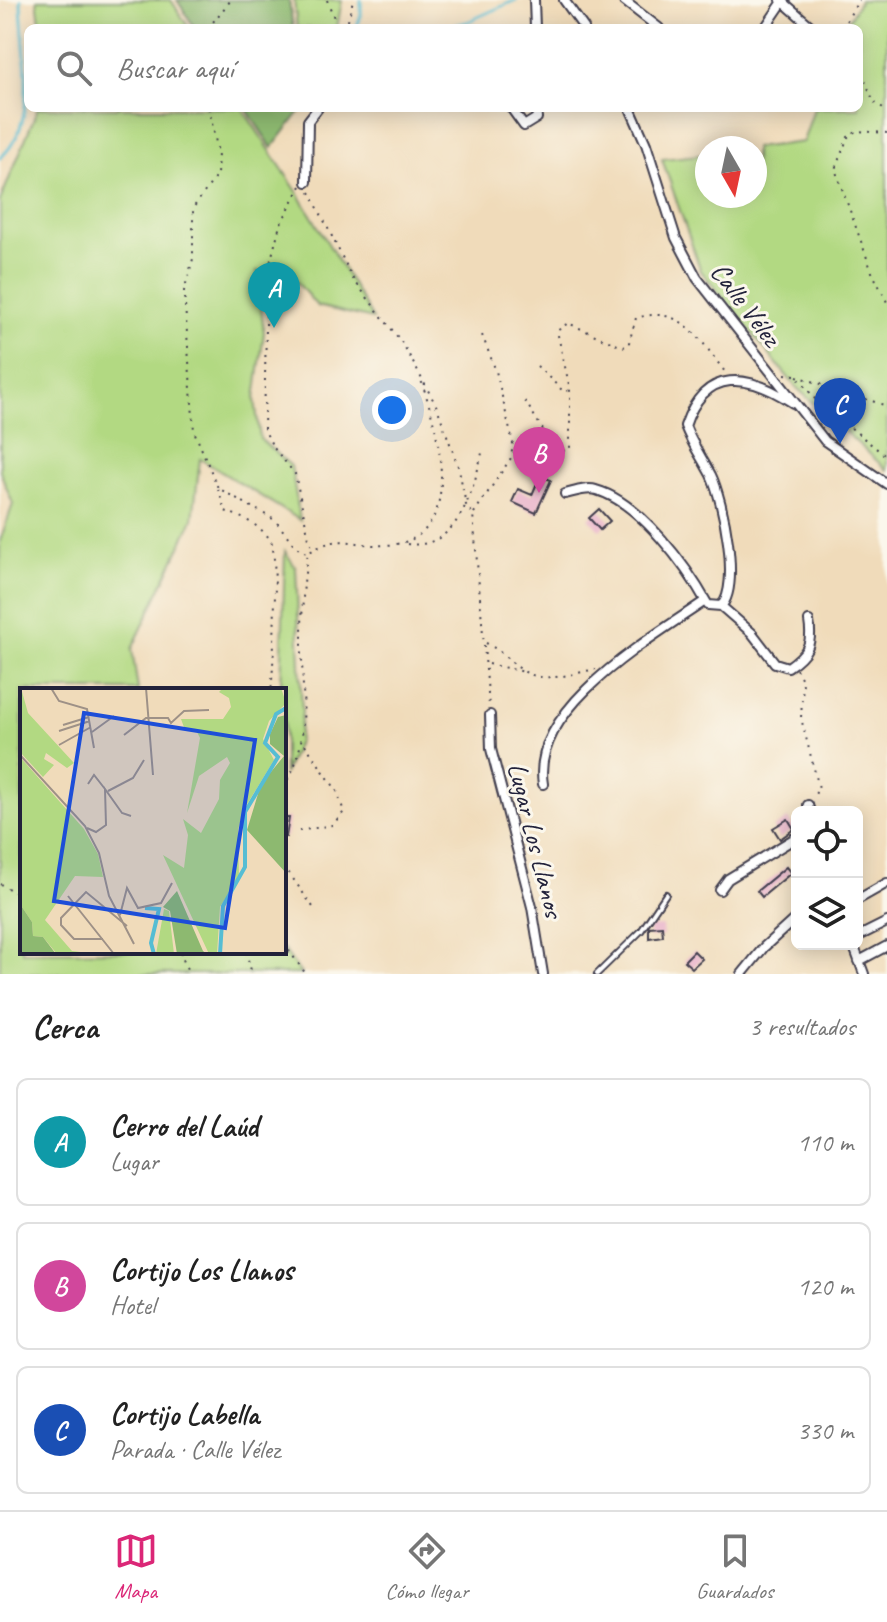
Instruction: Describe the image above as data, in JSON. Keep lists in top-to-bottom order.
{
  "streets": {
    "street": ["Calle Vélez", "Lugar Los Llanos"]
  },
  "north": "bottom",
  "page": {
    "search": "Buscar aquí",
    "pins": ["A", "C", "B"],
    "heading": ["Cerca", "3 resultados"],
    "list": [
      {
        "mark": "A",
        "name": "Cerro del Laúd",
        "note": "Lugar",
        "value": "110 m"
      },
      {
        "mark": "B",
        "name": "Cortijo Los Llanos",
        "note": "Hotel",
        "value": "120 m"
      },
      {
        "mark": "C",
        "name": "Cortijo Labella",
        "note": "Parada · Calle Vélez",
        "value": "330 m"
      }
    ],
    "nav": ["Mapa", "Cómo llegar", "Guardados"]
  }
}
